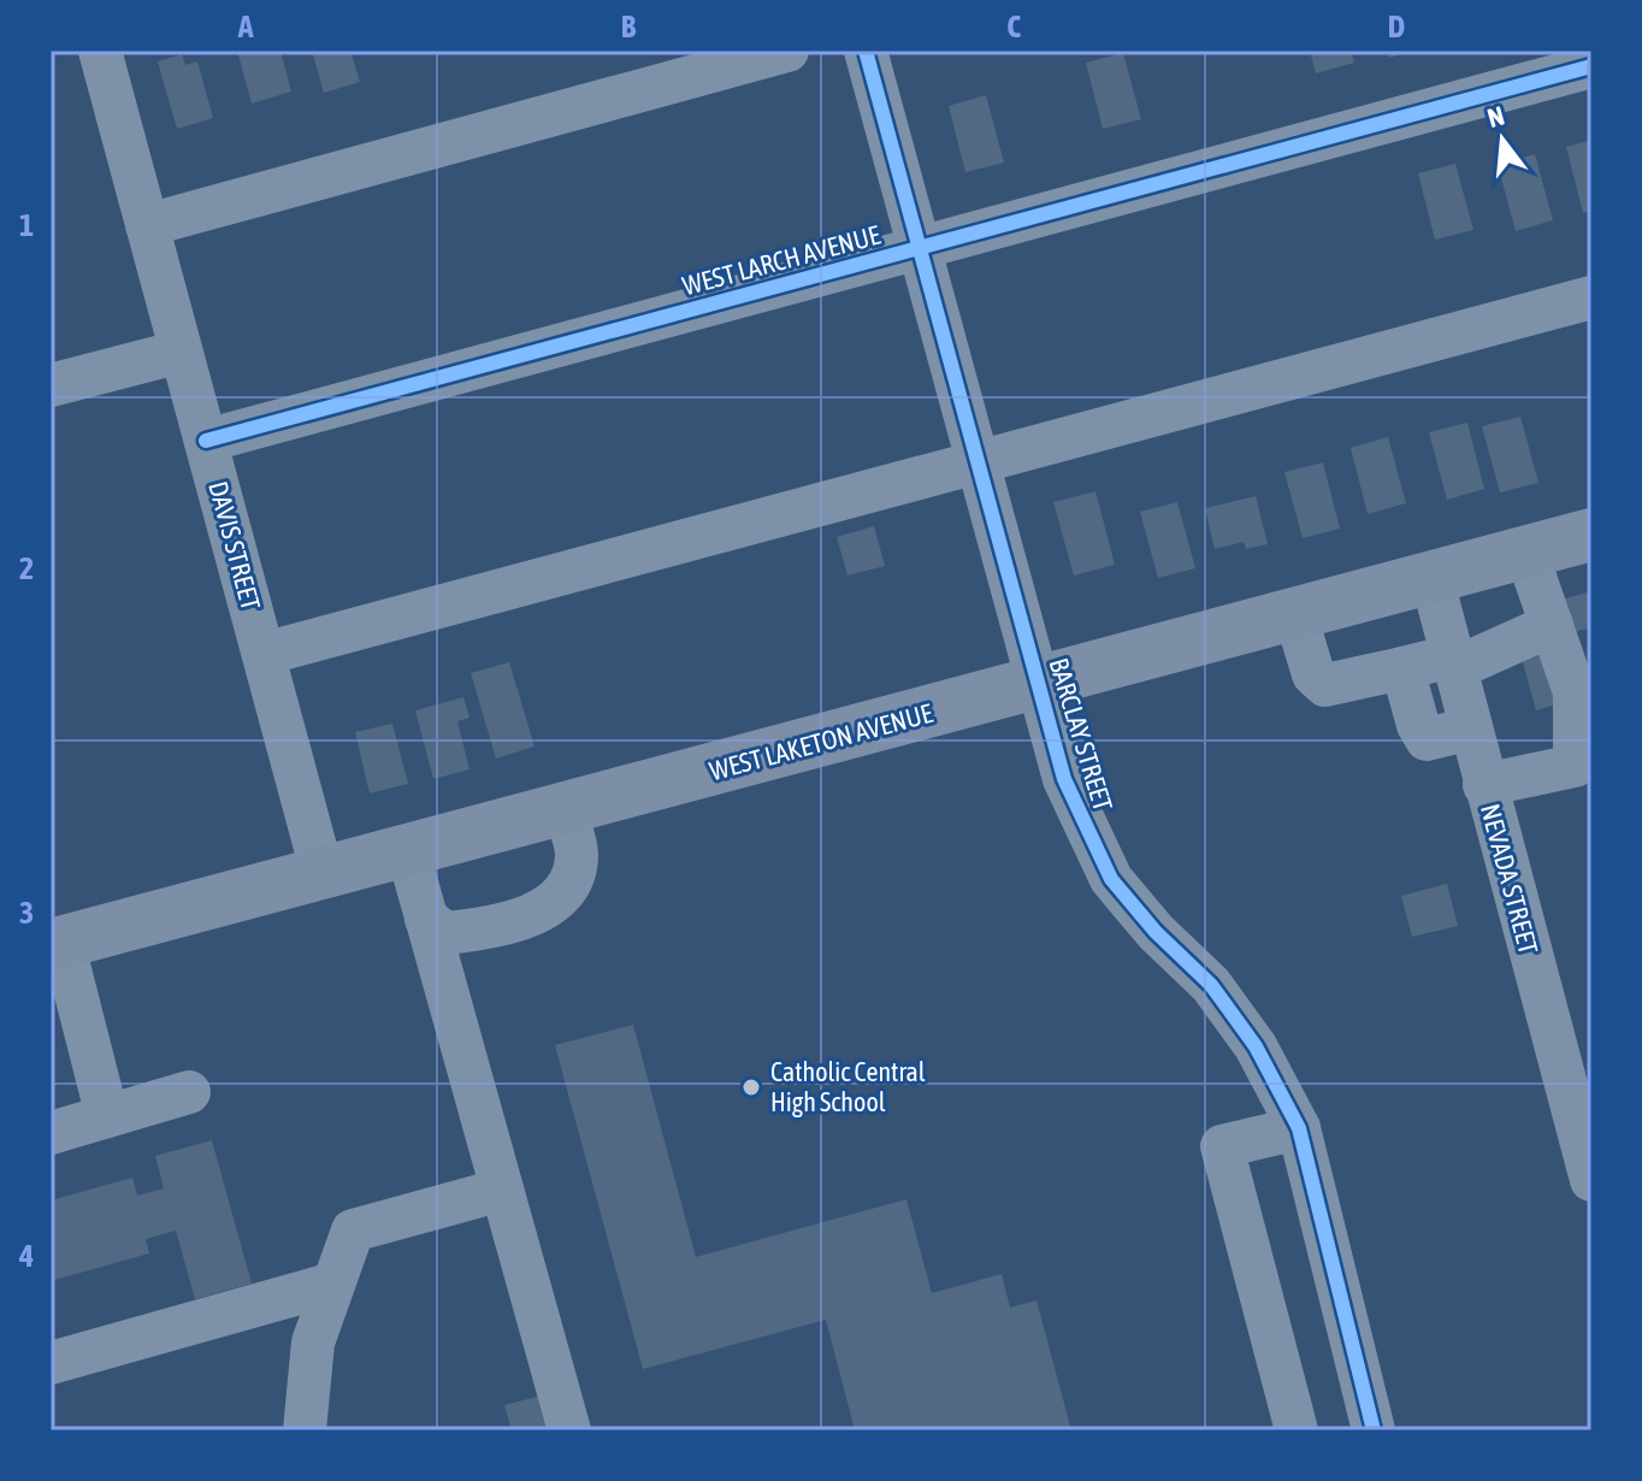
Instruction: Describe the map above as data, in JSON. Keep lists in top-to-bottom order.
{
  "streets": {
    "main road": ["WEST LAKETON AVENUE"],
    "street": [
      "WEST LARCH AVENUE",
      "DAVIS STREET",
      "BARCLAY STREET",
      "NEVADA STREET"
    ]
  },
  "crossings": [
    ["WEST LARCH AVENUE", "DAVIS STREET"],
    ["WEST LARCH AVENUE", "BARCLAY STREET"],
    ["DAVIS STREET", "WEST LAKETON AVENUE"],
    ["BARCLAY STREET", "WEST LAKETON AVENUE"],
    ["WEST LAKETON AVENUE", "NEVADA STREET"]
  ],
  "places": ["Catholic Central High School"],
  "north": "top",
  "grid": {
    "columns": [
      "A",
      "B",
      "C",
      "D"
    ],
    "rows": [
      "1",
      "2",
      "3",
      "4"
    ]
  }
}
